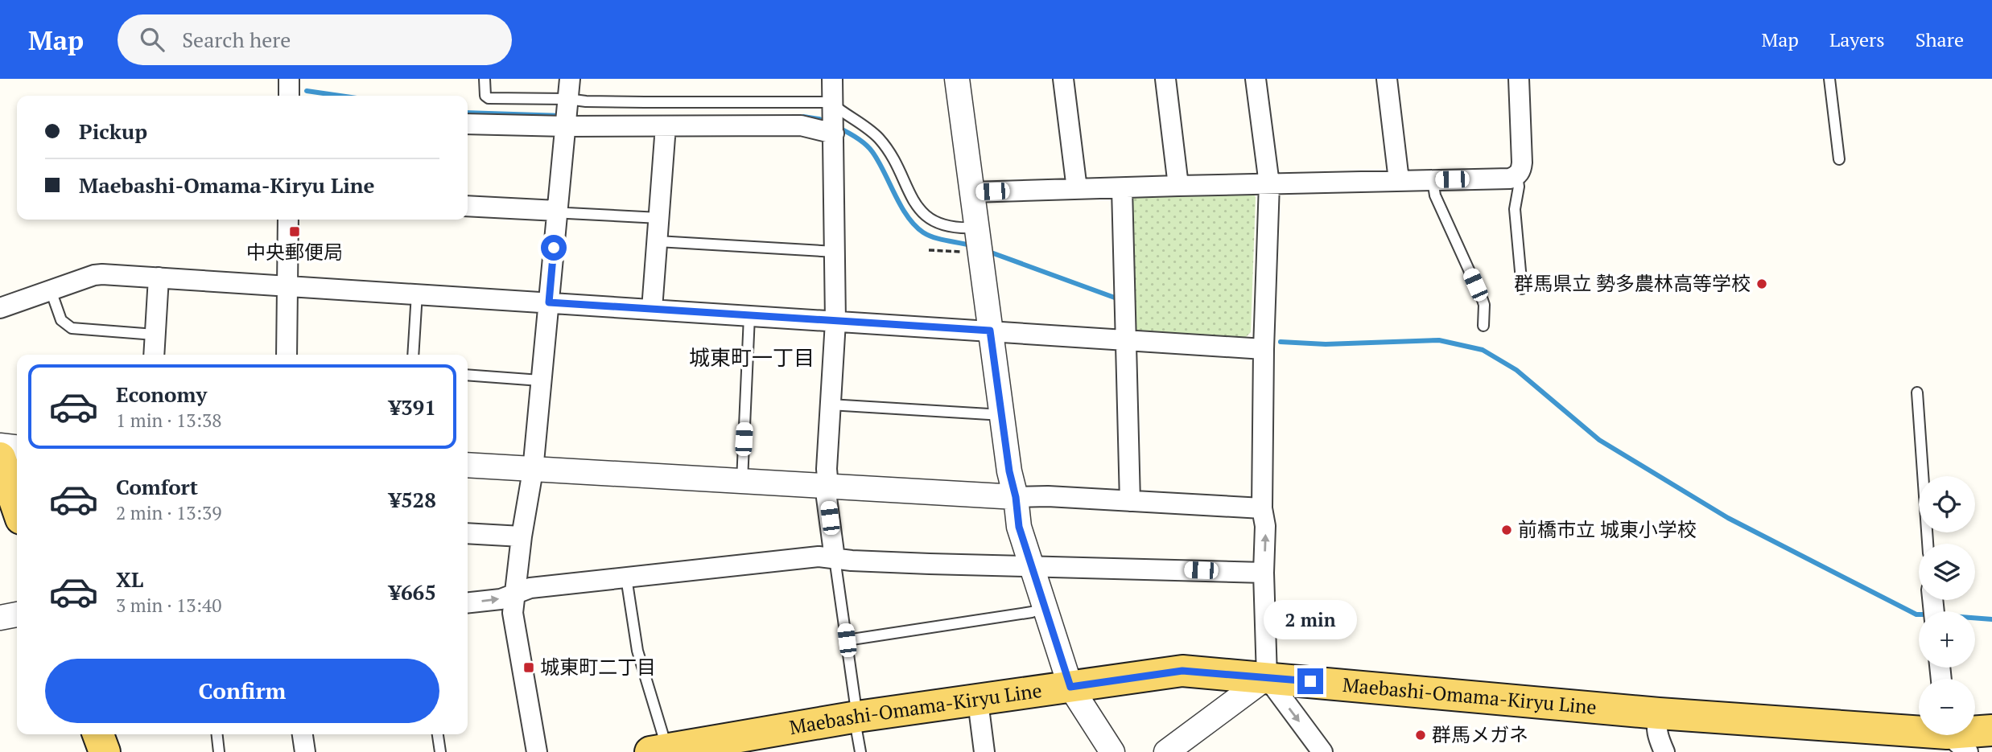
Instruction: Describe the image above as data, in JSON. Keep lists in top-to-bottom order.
{
  "streets": {
    "main road": ["Maebashi-Omama-Kiryu Line"]
  },
  "districts": ["城東町一丁目"],
  "places": {
    "transit": ["中央郵便局", "城東町二丁目"],
    "other": ["群馬県立 勢多農林高等学校", "前橋市立 城東小学校", "群馬メガネ"]
  },
  "page": {
    "header": "Map",
    "search": "Search here",
    "nav": ["Map", "Layers", "Share"],
    "banner": ["Pickup", "Maebashi-Omama-Kiryu Line"],
    "list": [
      {
        "name": "Economy",
        "note": "1 min · 13:38",
        "value": "¥391"
      },
      {
        "name": "Comfort",
        "note": "2 min · 13:39",
        "value": "¥528"
      },
      {
        "name": "XL",
        "note": "3 min · 13:40",
        "value": "¥665"
      }
    ],
    "map_buttons": ["+", "−"],
    "bubble": "2 min",
    "buttons": "Confirm"
  }
}
